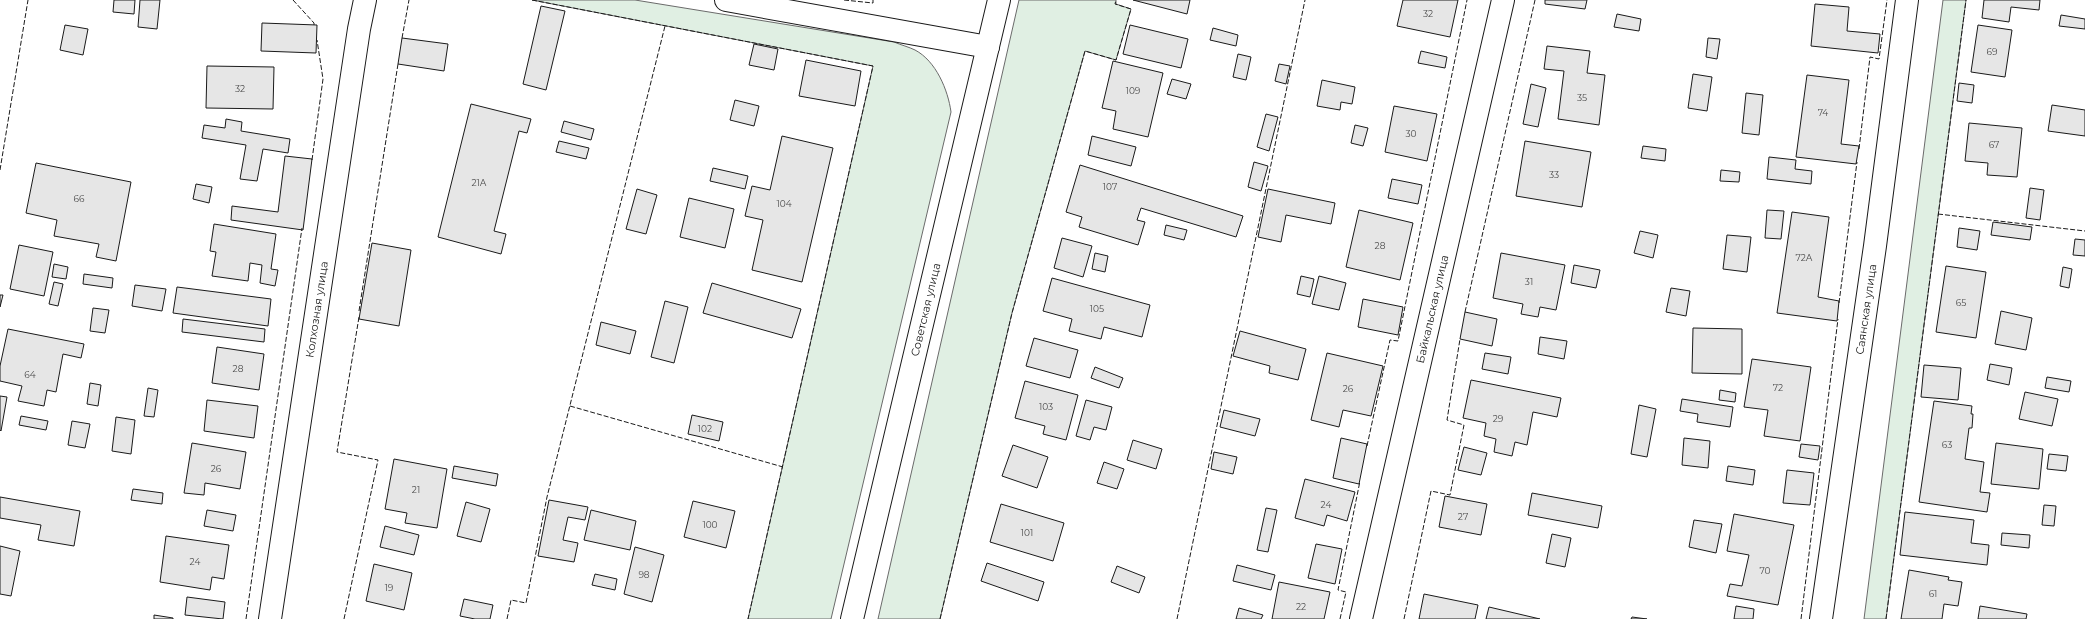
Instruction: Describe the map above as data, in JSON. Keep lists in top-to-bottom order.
{
  "streets": {
    "street": [
      "Колхозная улица",
      "Советская улица",
      "Байкальская улица",
      "Саянская улица"
    ]
  },
  "house_numbers": [
    "32",
    "69",
    "32",
    "109",
    "35",
    "74",
    "30",
    "67",
    "33",
    "21А",
    "107",
    "66",
    "104",
    "28",
    "72А",
    "31",
    "65",
    "105",
    "28",
    "64",
    "72",
    "26",
    "103",
    "29",
    "102",
    "63",
    "26",
    "21",
    "24",
    "27",
    "100",
    "101",
    "24",
    "70",
    "98",
    "19",
    "61",
    "22"
  ]
}
